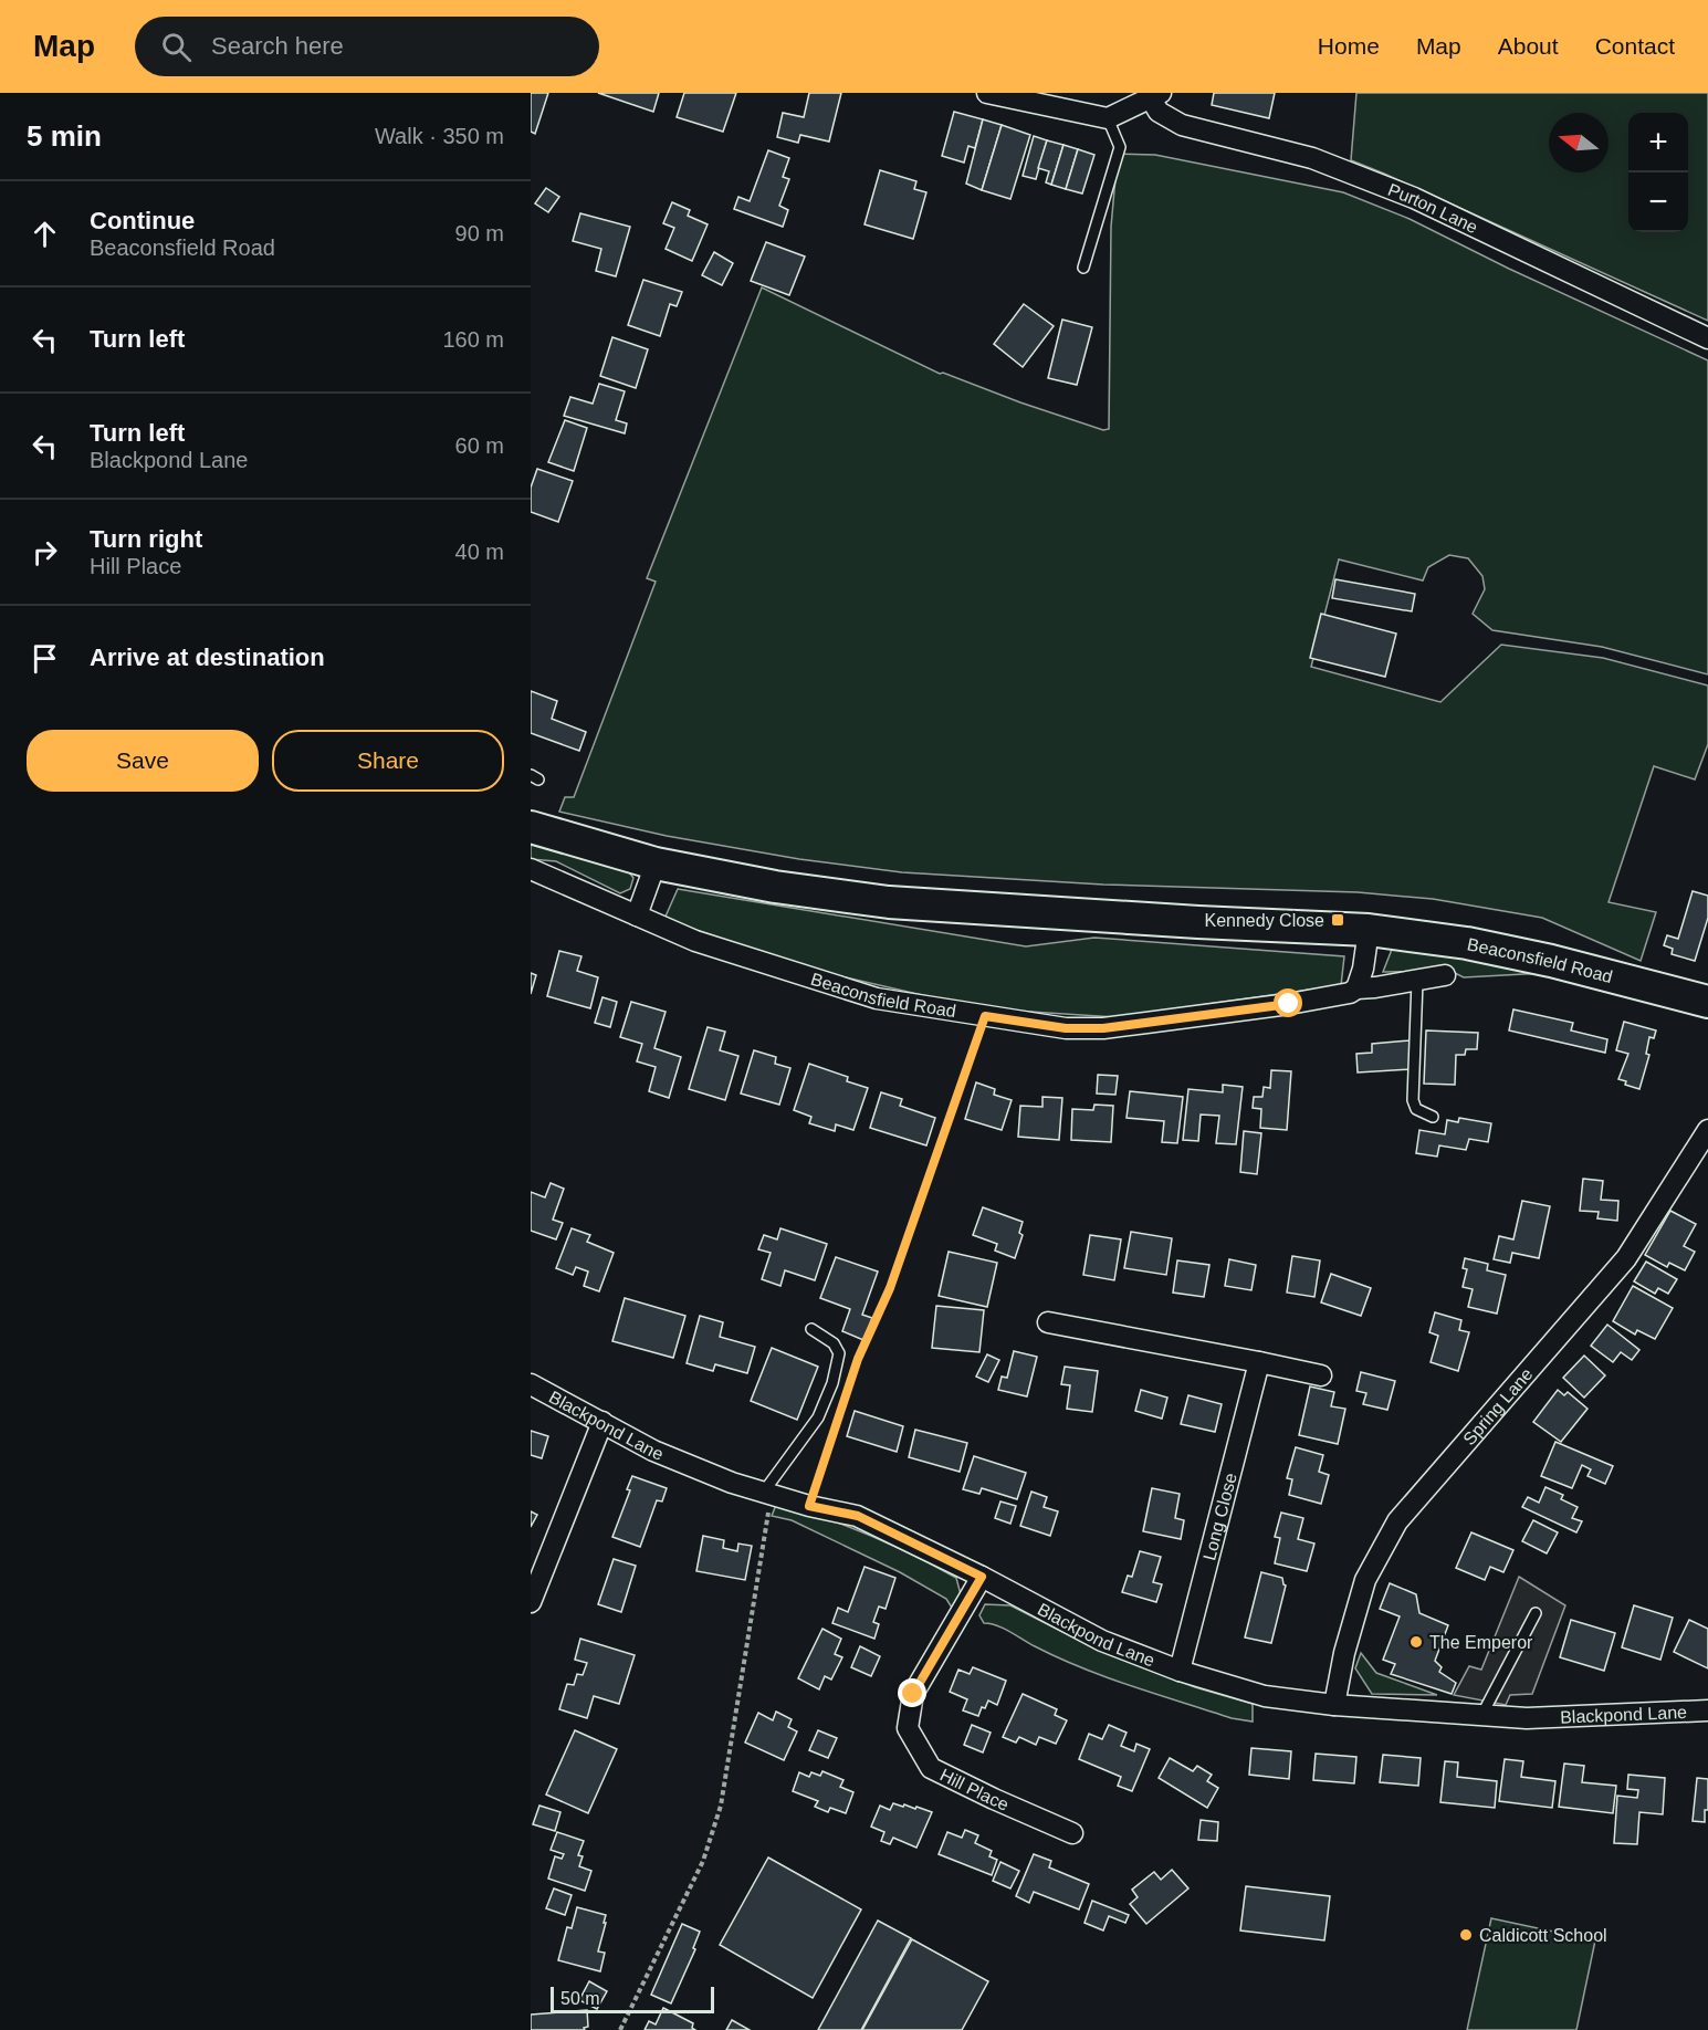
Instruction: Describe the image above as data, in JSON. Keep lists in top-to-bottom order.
{
  "streets": {
    "main road": ["Beaconsfield Road"],
    "street": [
      "Purton Lane",
      "Spring Lane",
      "Blackpond Lane",
      "Long Close",
      "Hill Place"
    ]
  },
  "crossings": [
    ["Spring Lane", "Blackpond Lane"],
    ["Blackpond Lane", "Long Close"],
    ["Blackpond Lane", "Hill Place"]
  ],
  "places": {
    "transit": ["Kennedy Close"],
    "other": ["The Emperor", "Caldicott School"]
  },
  "scale_bar": "50 m",
  "north": "left",
  "page": {
    "header": "Map",
    "search": "Search here",
    "nav": [
      "Home",
      "Map",
      "About",
      "Contact"
    ],
    "heading": ["5 min", "Walk · 350 m"],
    "map_buttons": ["+", "−"],
    "list": [
      ["Continue", "Beaconsfield Road", "90 m"],
      ["Turn left", "160 m"],
      ["Turn left", "Blackpond Lane", "60 m"],
      ["Turn right", "Hill Place", "40 m"],
      "Arrive at destination"
    ],
    "buttons": ["Save", "Share"],
    "scale": "50 m"
  }
}
